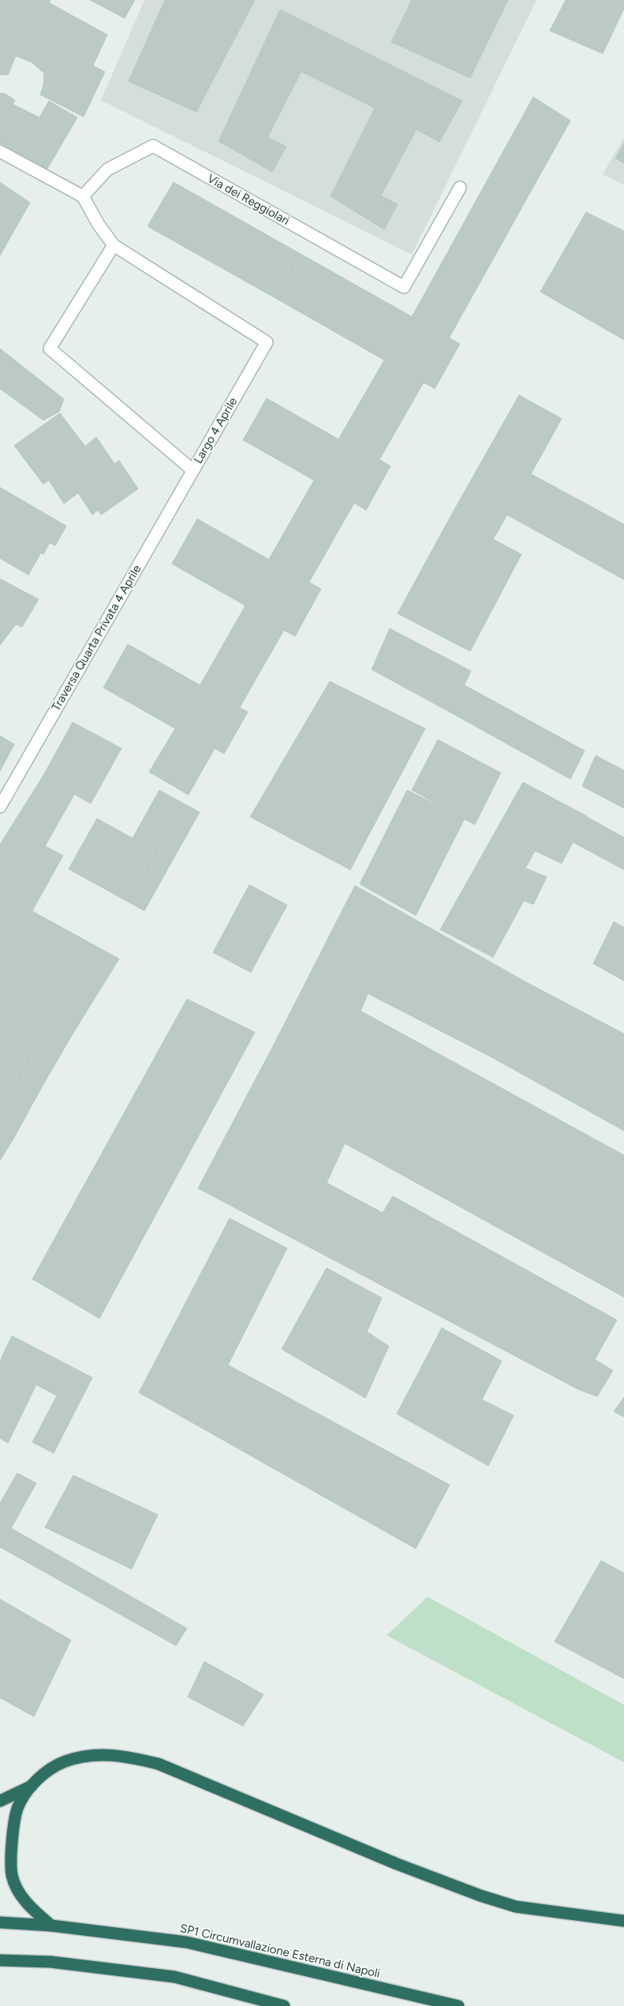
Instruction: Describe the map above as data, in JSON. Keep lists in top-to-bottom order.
{
  "streets": {
    "highway": ["SP1 Circumvallazione Esterna di Napoli"],
    "street": ["Via dei Reggiolari", "Largo 4 Aprile", "Traversa Quarta Privata 4 Aprile"]
  },
  "crossings": [
    ["Via dei Reggiolari", "Largo 4 Aprile"],
    ["Largo 4 Aprile", "Traversa Quarta Privata 4 Aprile"]
  ]
}
